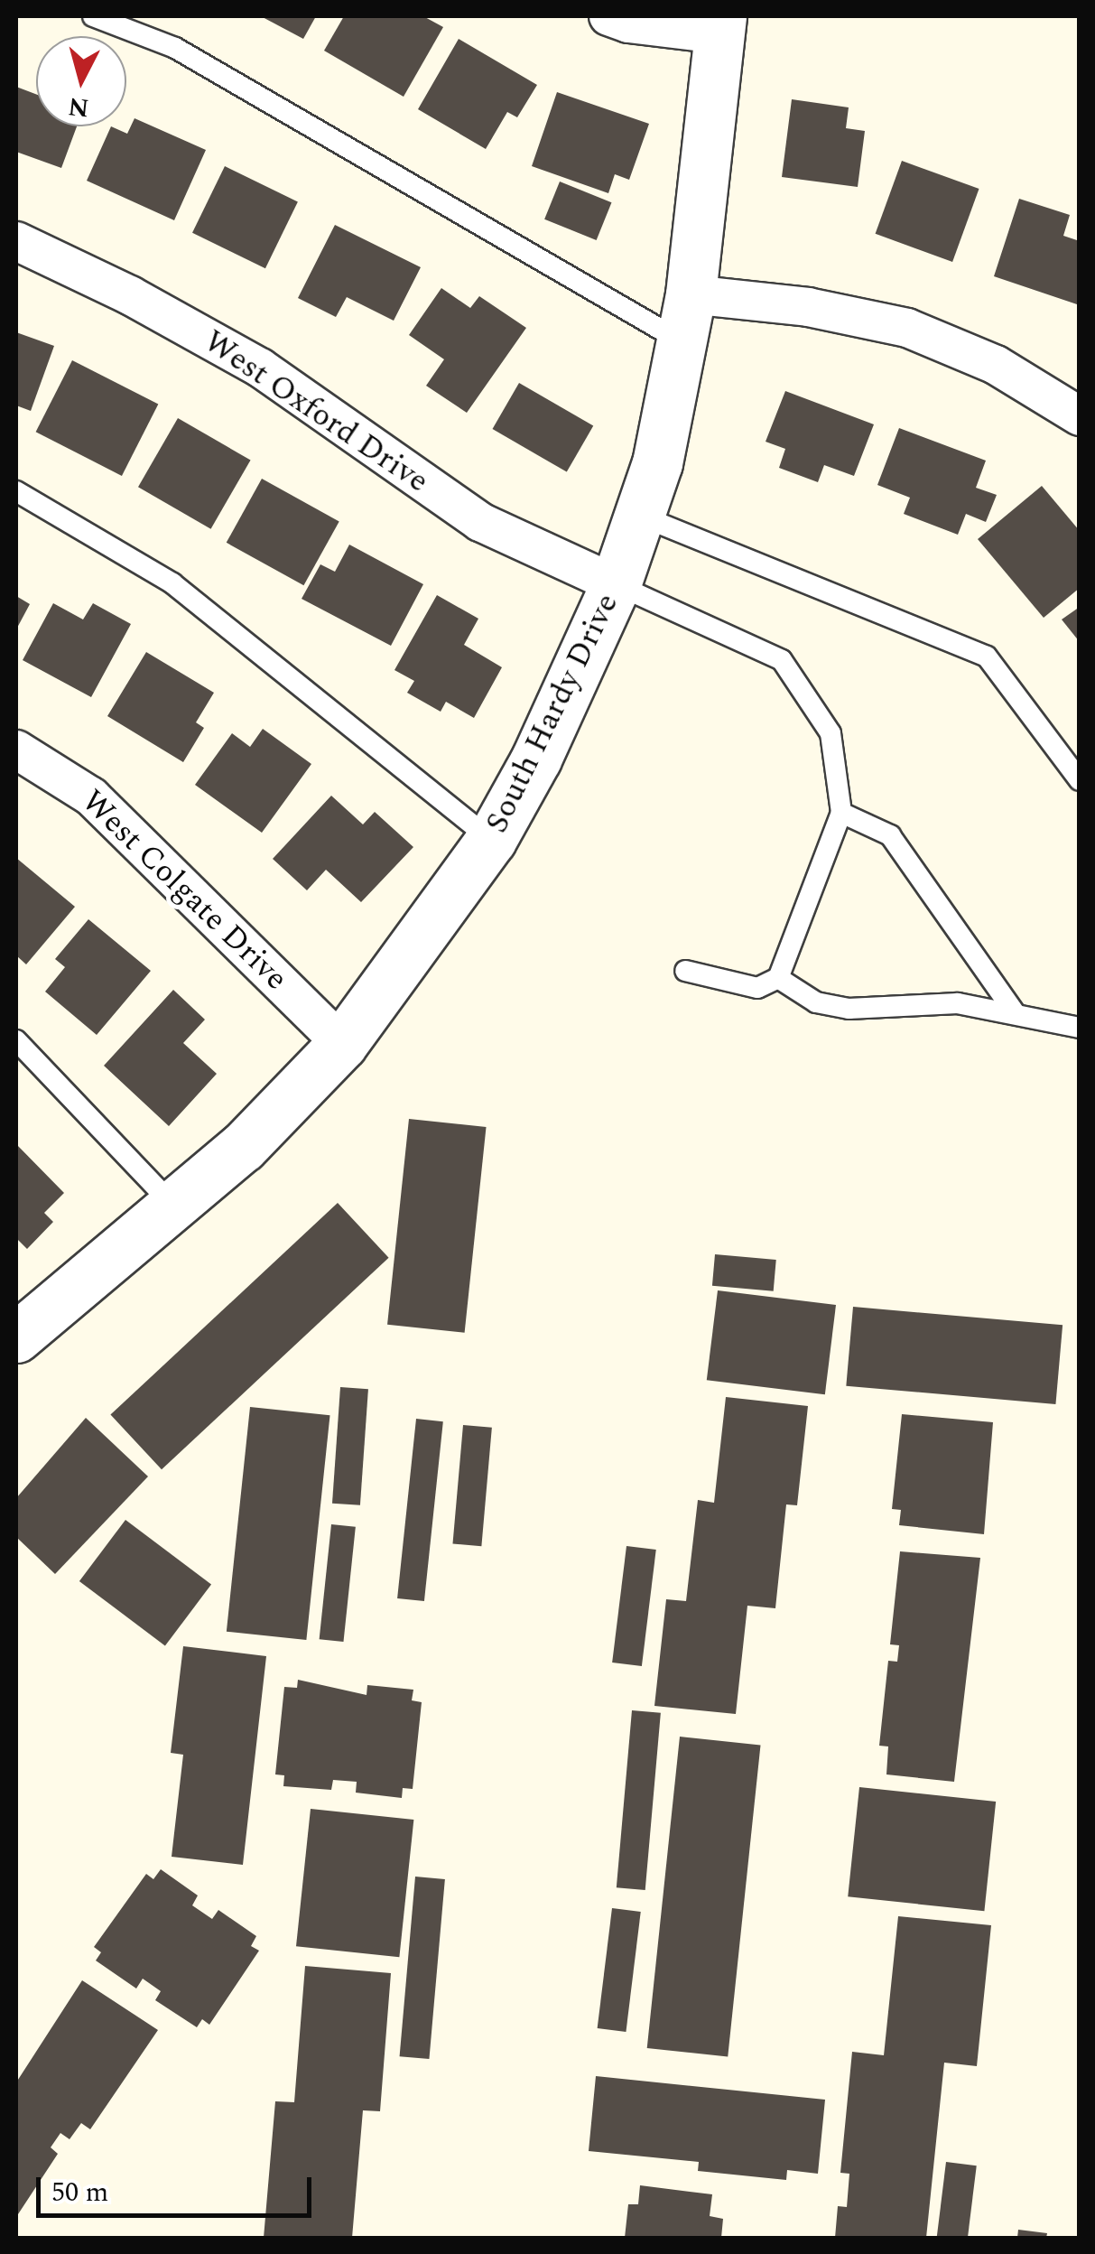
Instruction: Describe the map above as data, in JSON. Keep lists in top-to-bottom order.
{
  "streets": {
    "street": ["West Oxford Drive", "South Hardy Drive", "West Colgate Drive"]
  },
  "crossings": [
    ["West Oxford Drive", "South Hardy Drive"],
    ["South Hardy Drive", "West Colgate Drive"]
  ],
  "scale_bar": "50 m",
  "north": "bottom"
}
